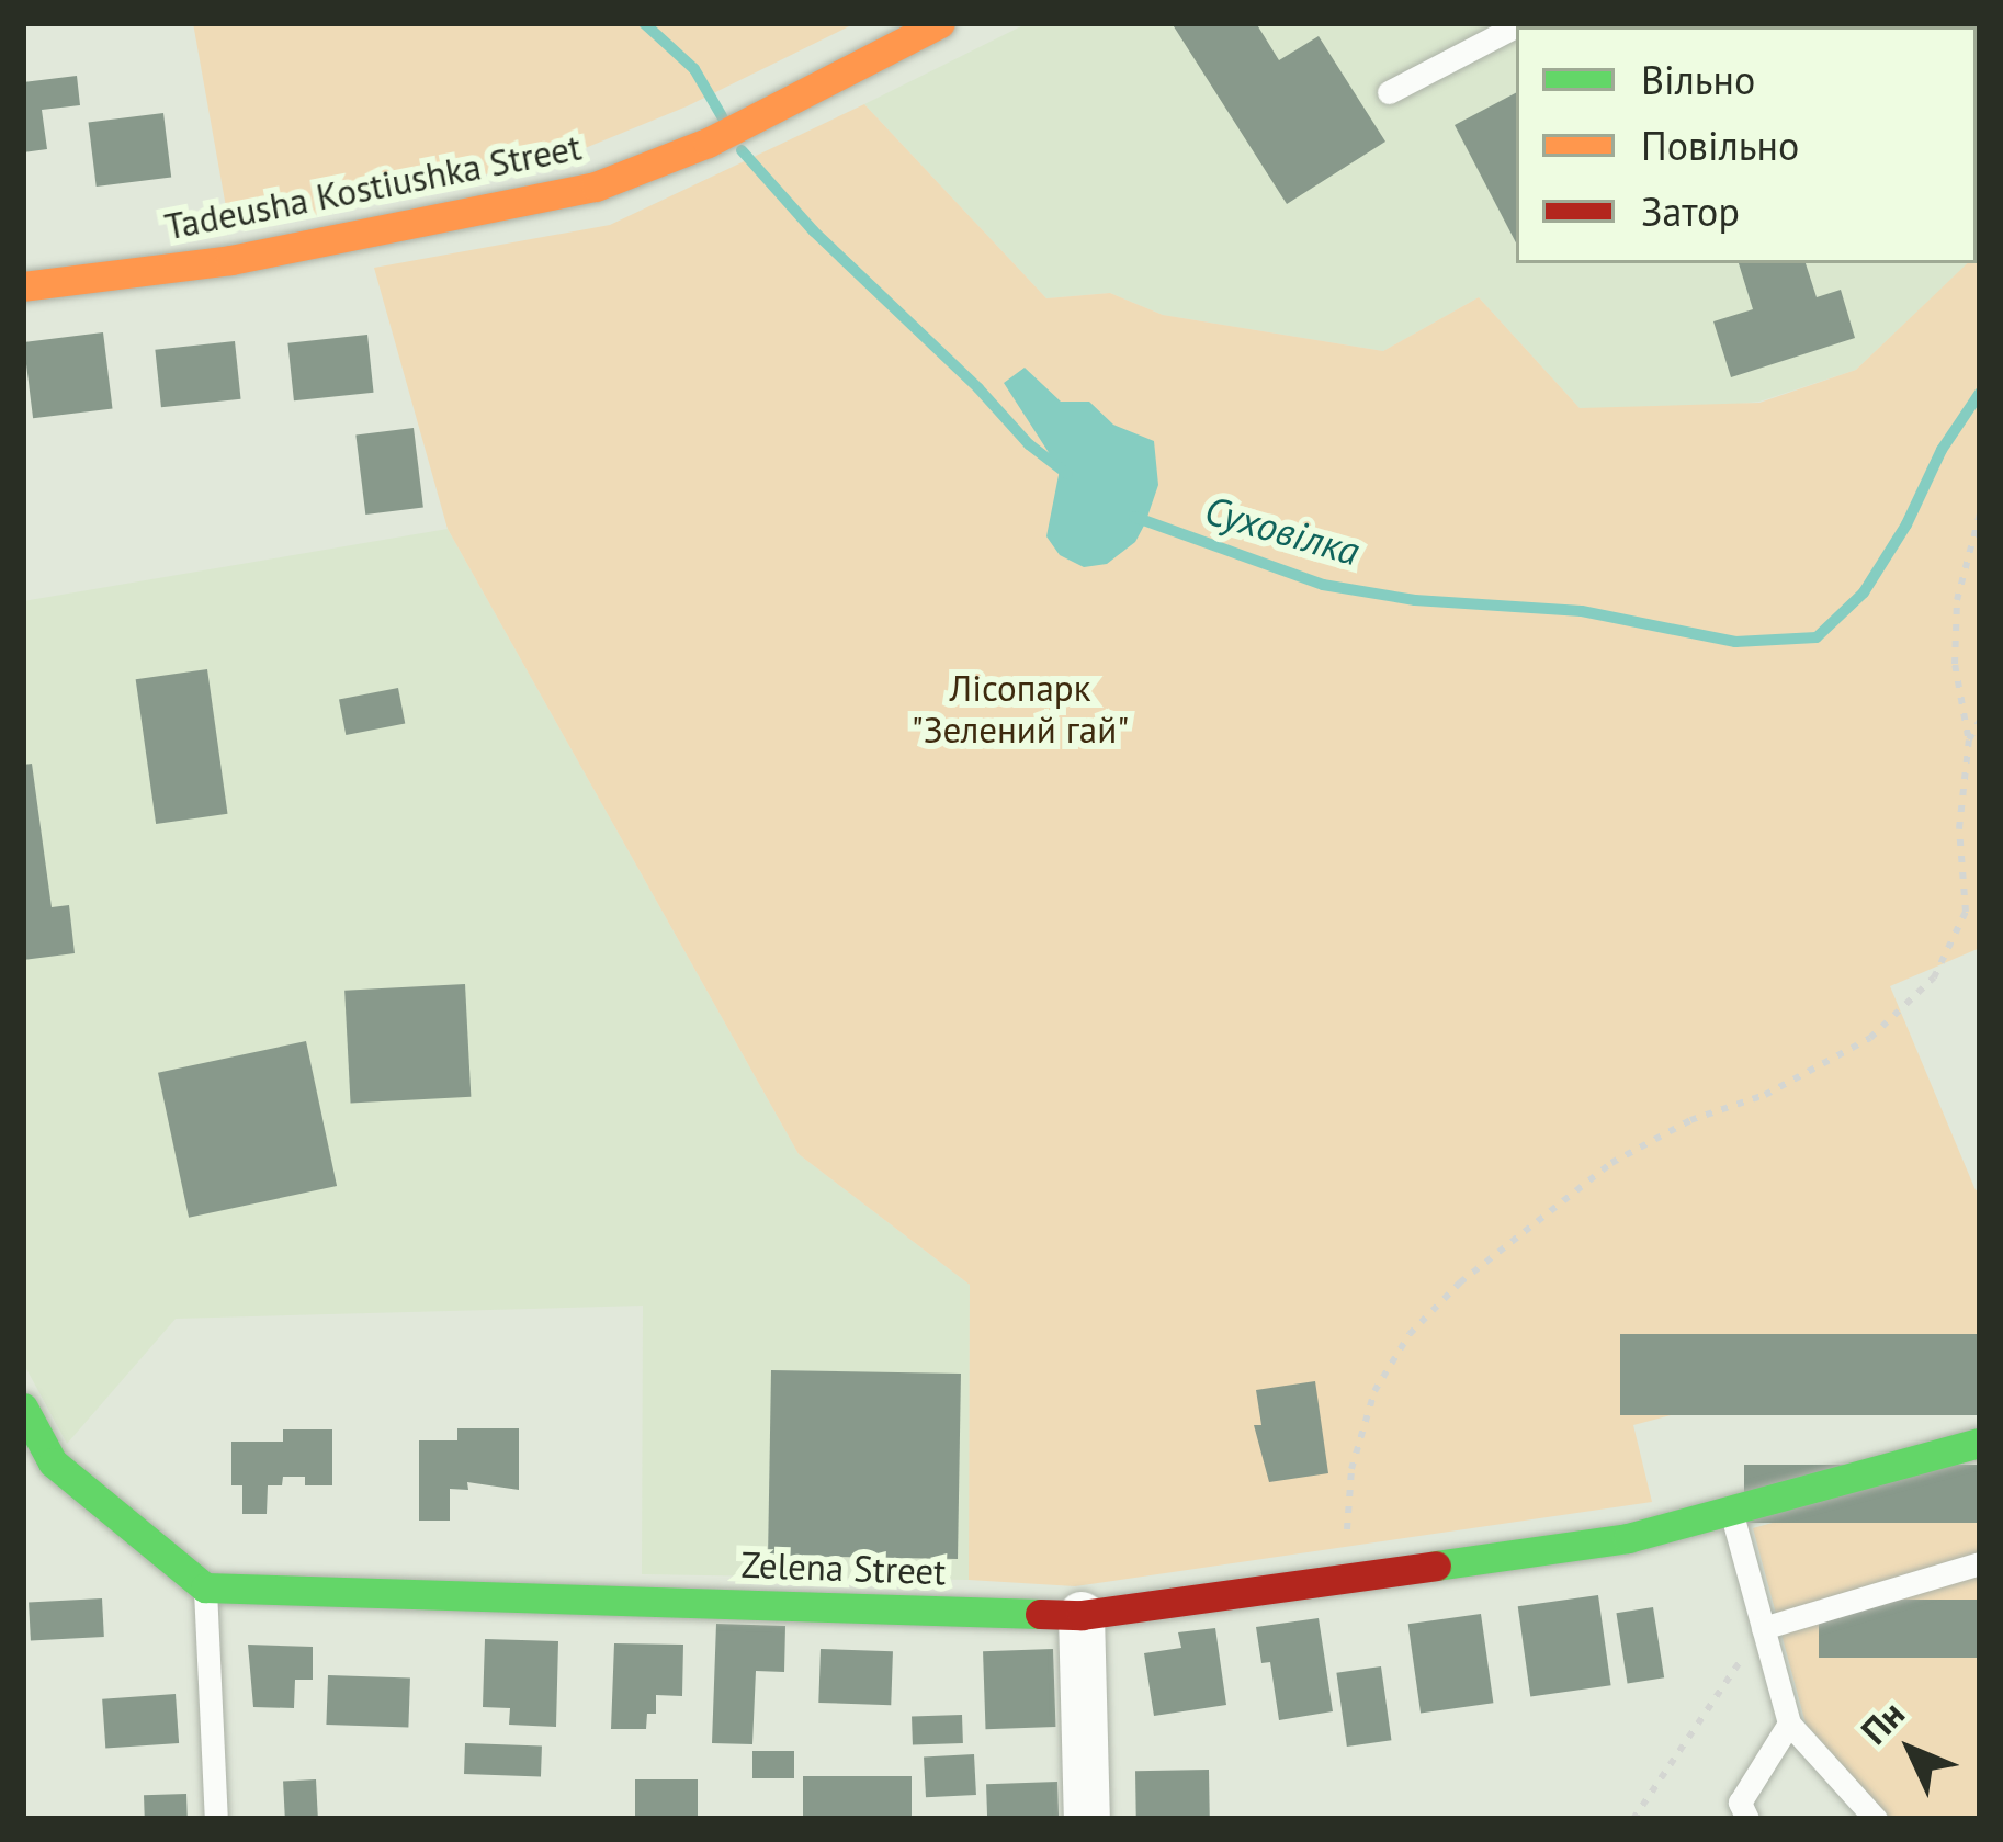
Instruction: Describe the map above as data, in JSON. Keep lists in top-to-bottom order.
{
  "streets": {
    "street": ["Tadeusha Kostiushka Street", "Zelena Street"]
  },
  "water": ["Суховілка"],
  "parks": ["Лісопарк \"Зелений гай\""],
  "legend": ["Вільно", "Повільно", "Затор"],
  "north": "top left"
}
